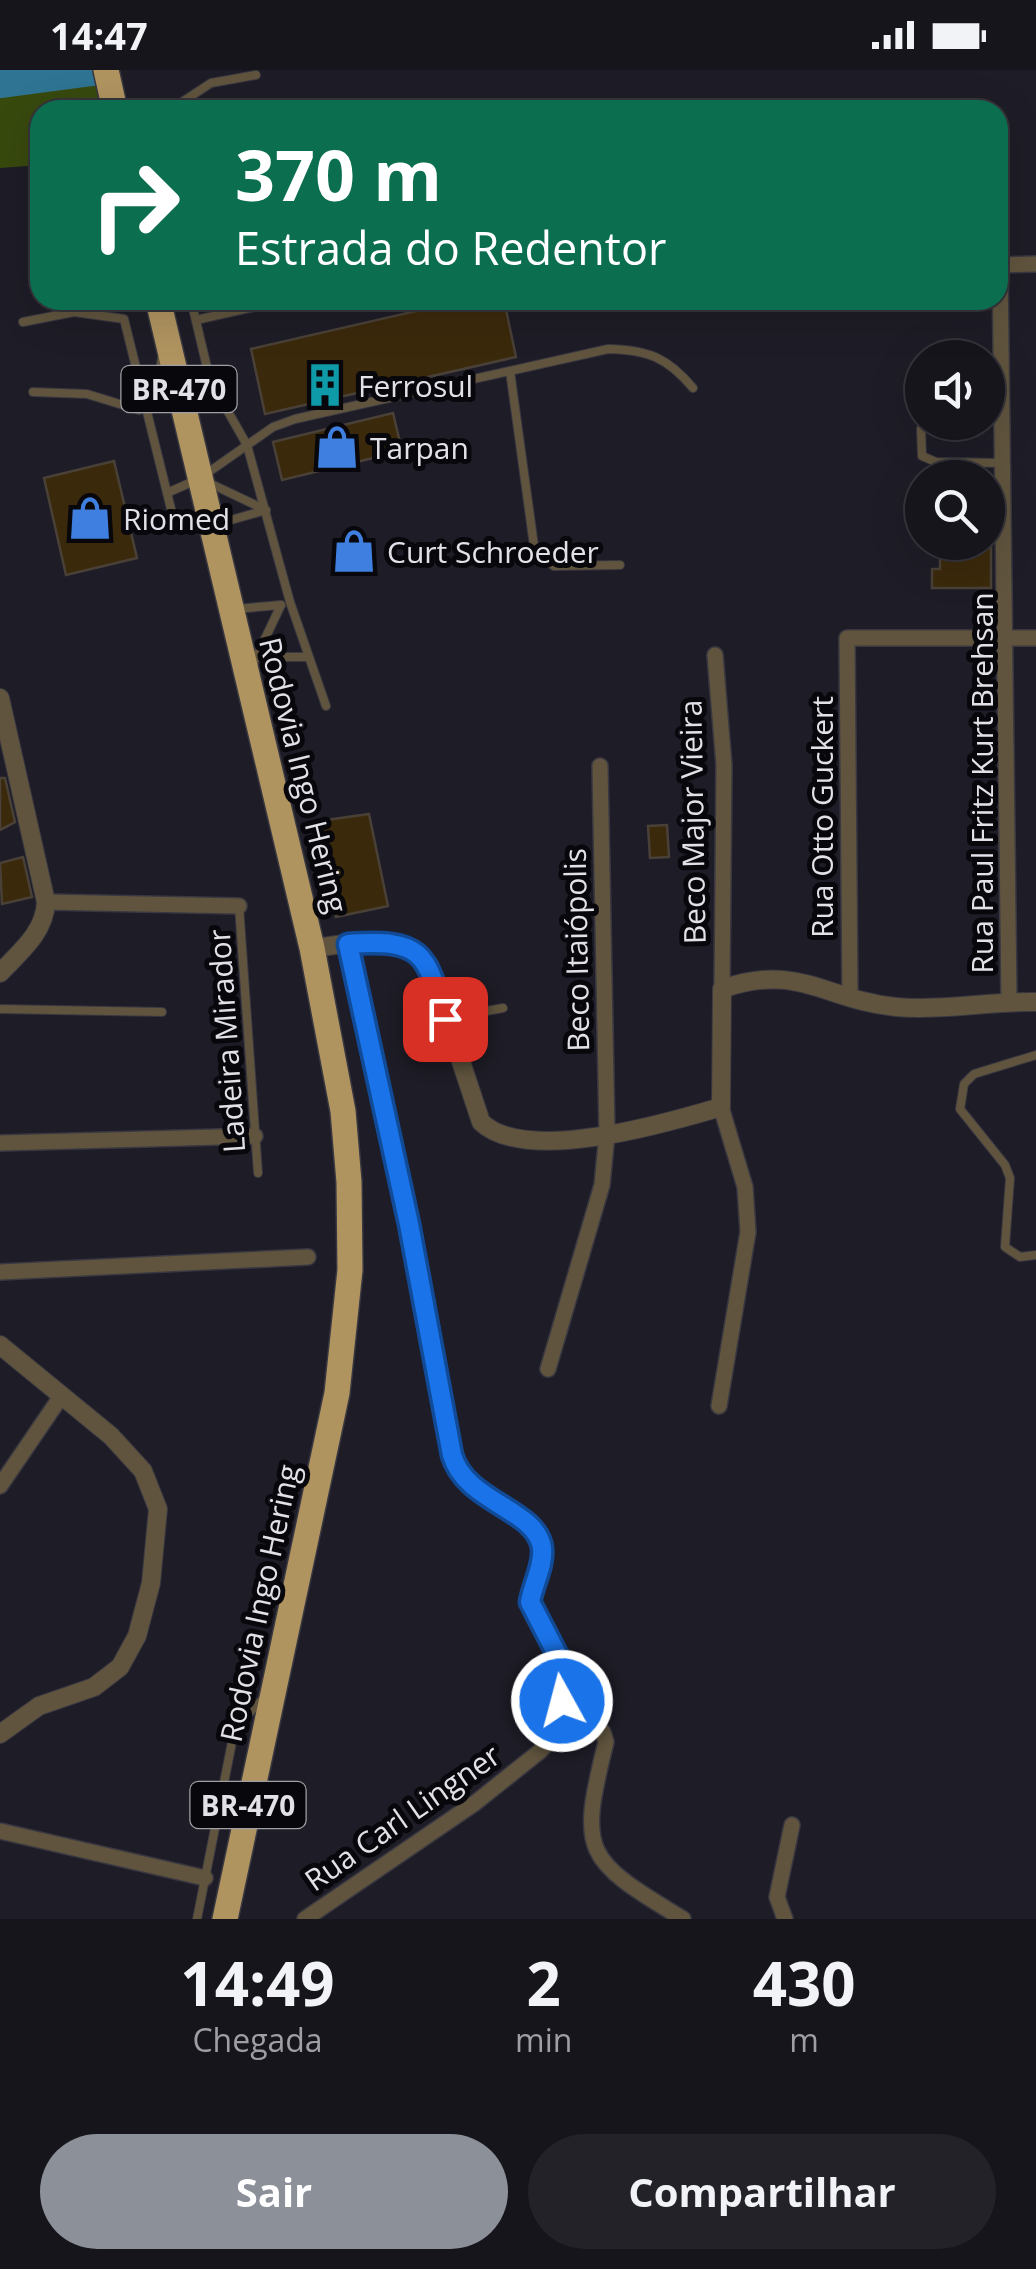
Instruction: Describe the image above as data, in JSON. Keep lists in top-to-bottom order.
{
  "streets": {
    "highway": ["BR-470", "Rodovia Ingo Hering"],
    "street": [
      "Rua Paul Fritz Kurt Brehsan",
      "Rua Otto Guckert",
      "Beco Major Vieira",
      "Beco Itaiópolis",
      "Rua Carl Lingner"
    ],
    "lane": ["Ladeira Mirador"]
  },
  "crossings": [
    ["Rua Paul Fritz Kurt Brehsan", "Rua Otto Guckert"]
  ],
  "places": {
    "building": ["Ferrosul"],
    "shop": ["Tarpan", "Riomed", "Curt Schroeder"]
  },
  "page": {
    "status": "14:47",
    "turn": ["370 m", "Estrada do Redentor"],
    "eta": [
      "14:49",
      "Chegada",
      "2",
      "min",
      "430",
      "m"
    ],
    "buttons": ["Sair", "Compartilhar"]
  }
}
